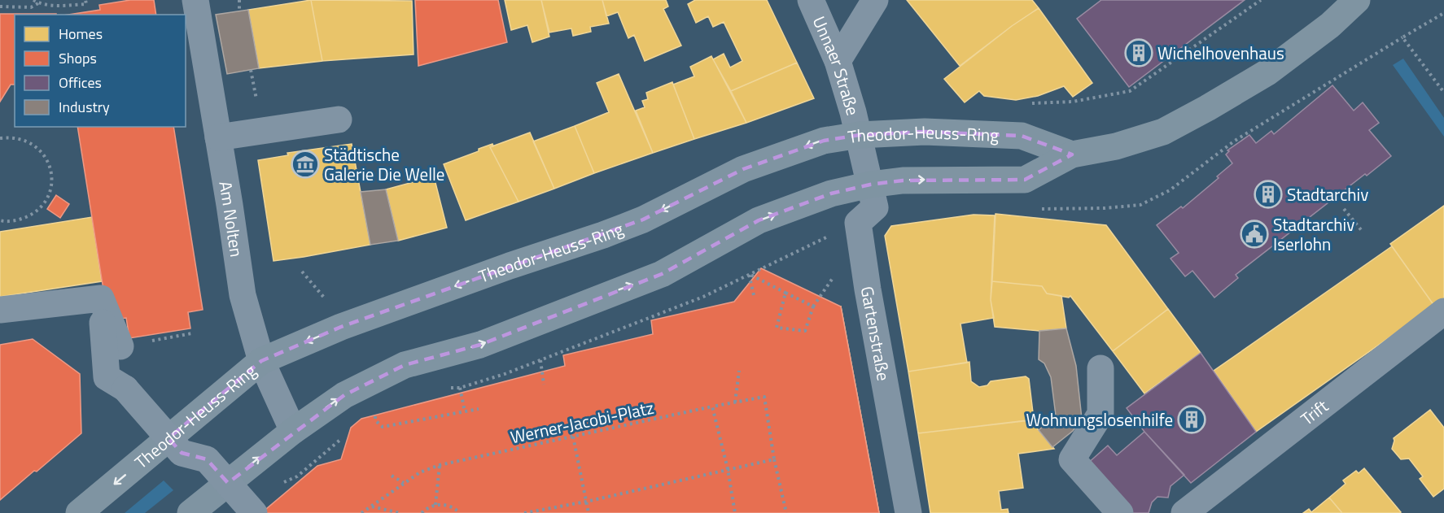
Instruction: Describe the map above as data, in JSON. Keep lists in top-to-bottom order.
{
  "streets": {
    "main road": ["Theodor-Heuss-Ring"],
    "street": [
      "Unnaer Straße",
      "Am Nolten",
      "Gartenstraße",
      "Trift"
    ],
    "path": ["Werner-Jacobi-Platz"]
  },
  "crossings": [
    ["Unnaer Straße", "Theodor-Heuss-Ring"],
    ["Unnaer Straße", "Gartenstraße"],
    ["Theodor-Heuss-Ring", "Am Nolten"]
  ],
  "places": {
    "building": ["Wichelhovenhaus", "Stadtarchiv", "Wohnungslosenhilfe"],
    "museum": ["Städtische Galerie Die Welle"],
    "public building": ["Stadtarchiv Iserlohn"]
  },
  "legend": [
    "Homes",
    "Shops",
    "Offices",
    "Industry"
  ]
}
